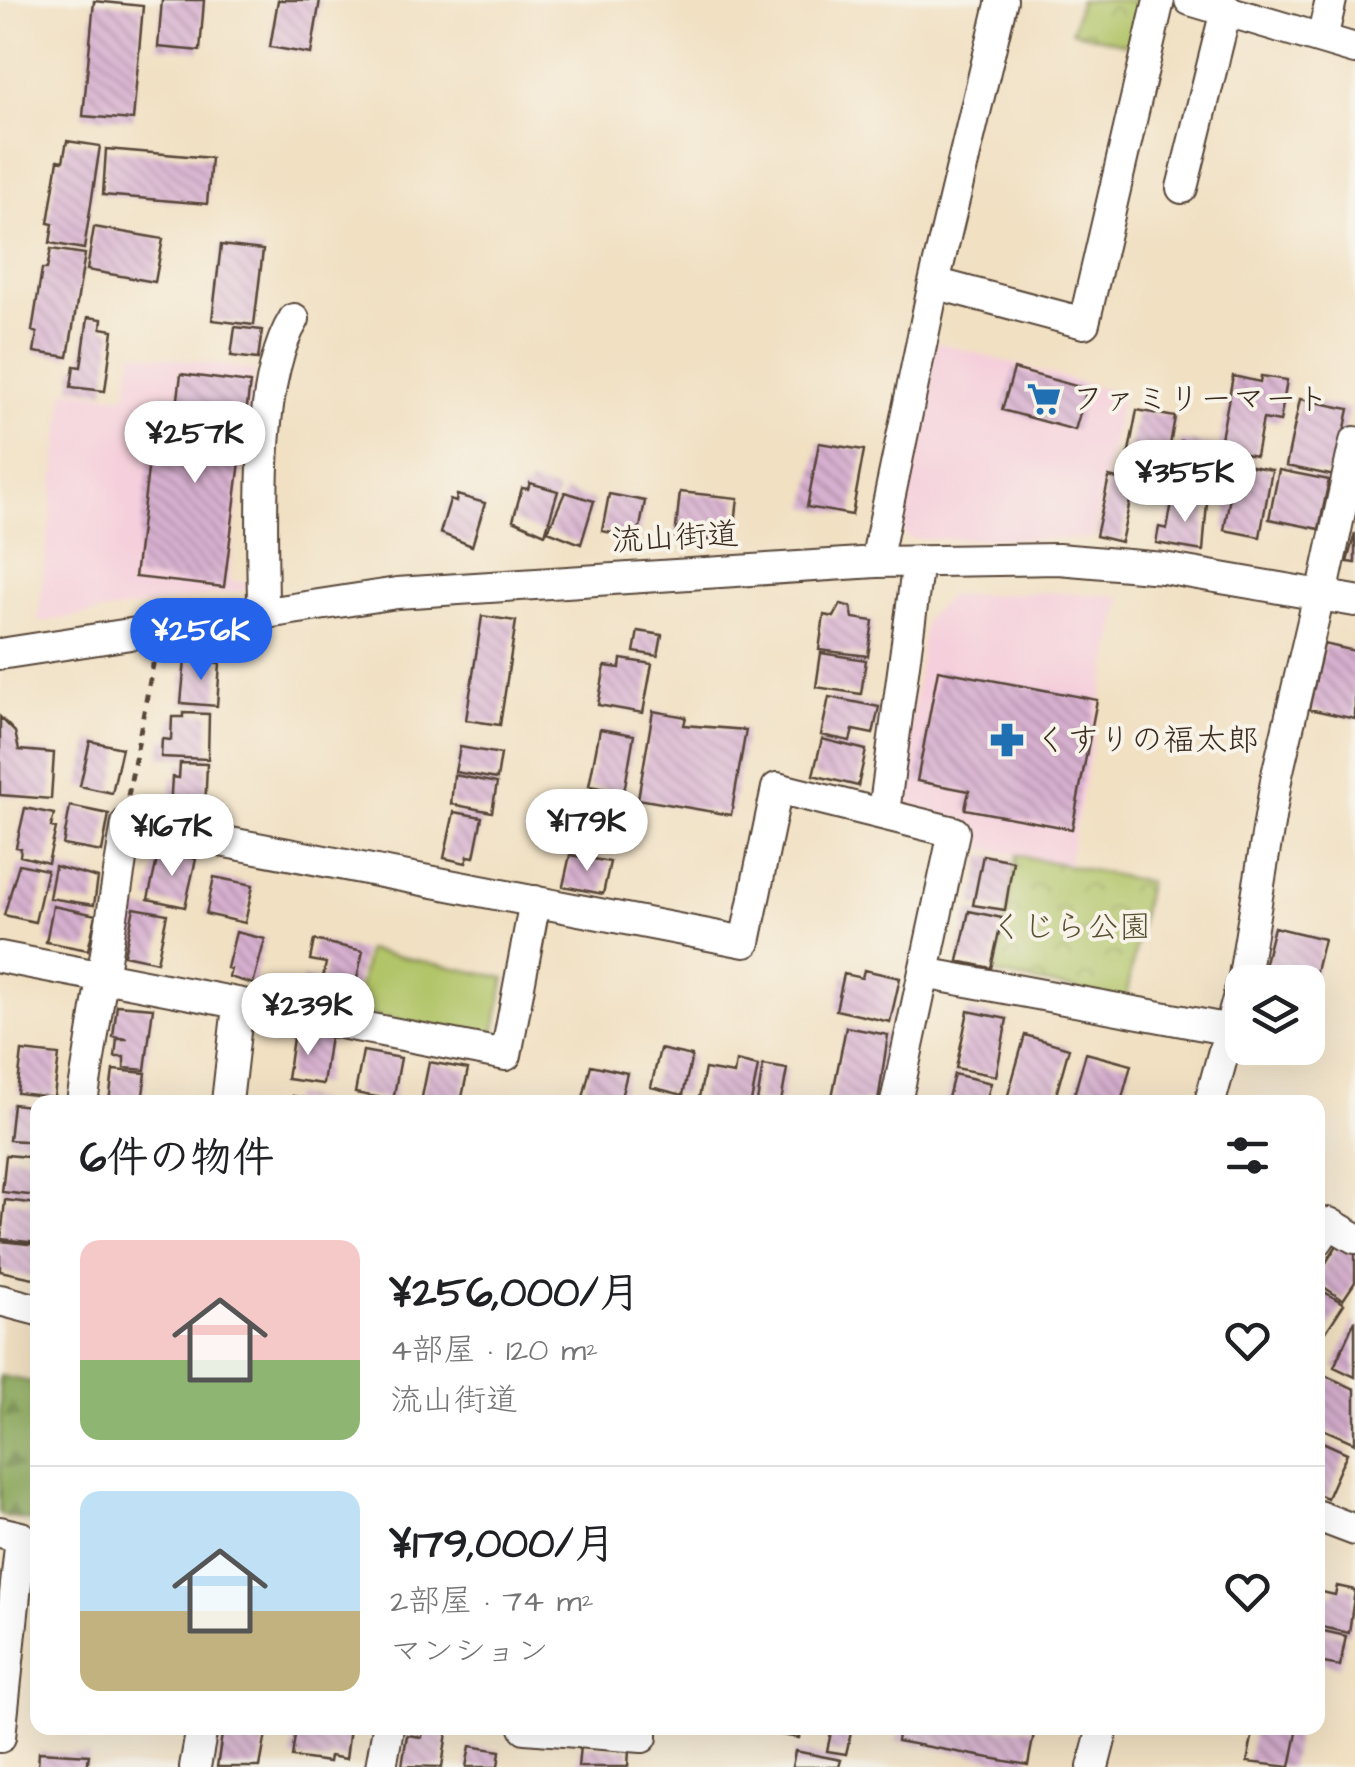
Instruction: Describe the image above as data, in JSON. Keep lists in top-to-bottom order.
{
  "streets": {
    "street": ["流山街道"]
  },
  "parks": ["くじら公園"],
  "places": {
    "supermarket": ["ファミリーマート"],
    "pharmacy": ["くすりの福太郎"]
  },
  "page": {
    "price": [
      "¥257K",
      "¥355K",
      "¥256K",
      "¥179K",
      "¥167K",
      "¥239K"
    ],
    "heading": "6件の物件",
    "list": [
      {
        "name": "¥256,000/月",
        "note": "4部屋 · 120 m² · 流山街道"
      },
      {
        "name": "¥179,000/月",
        "note": "2部屋 · 74 m² · マンション"
      }
    ]
  }
}
